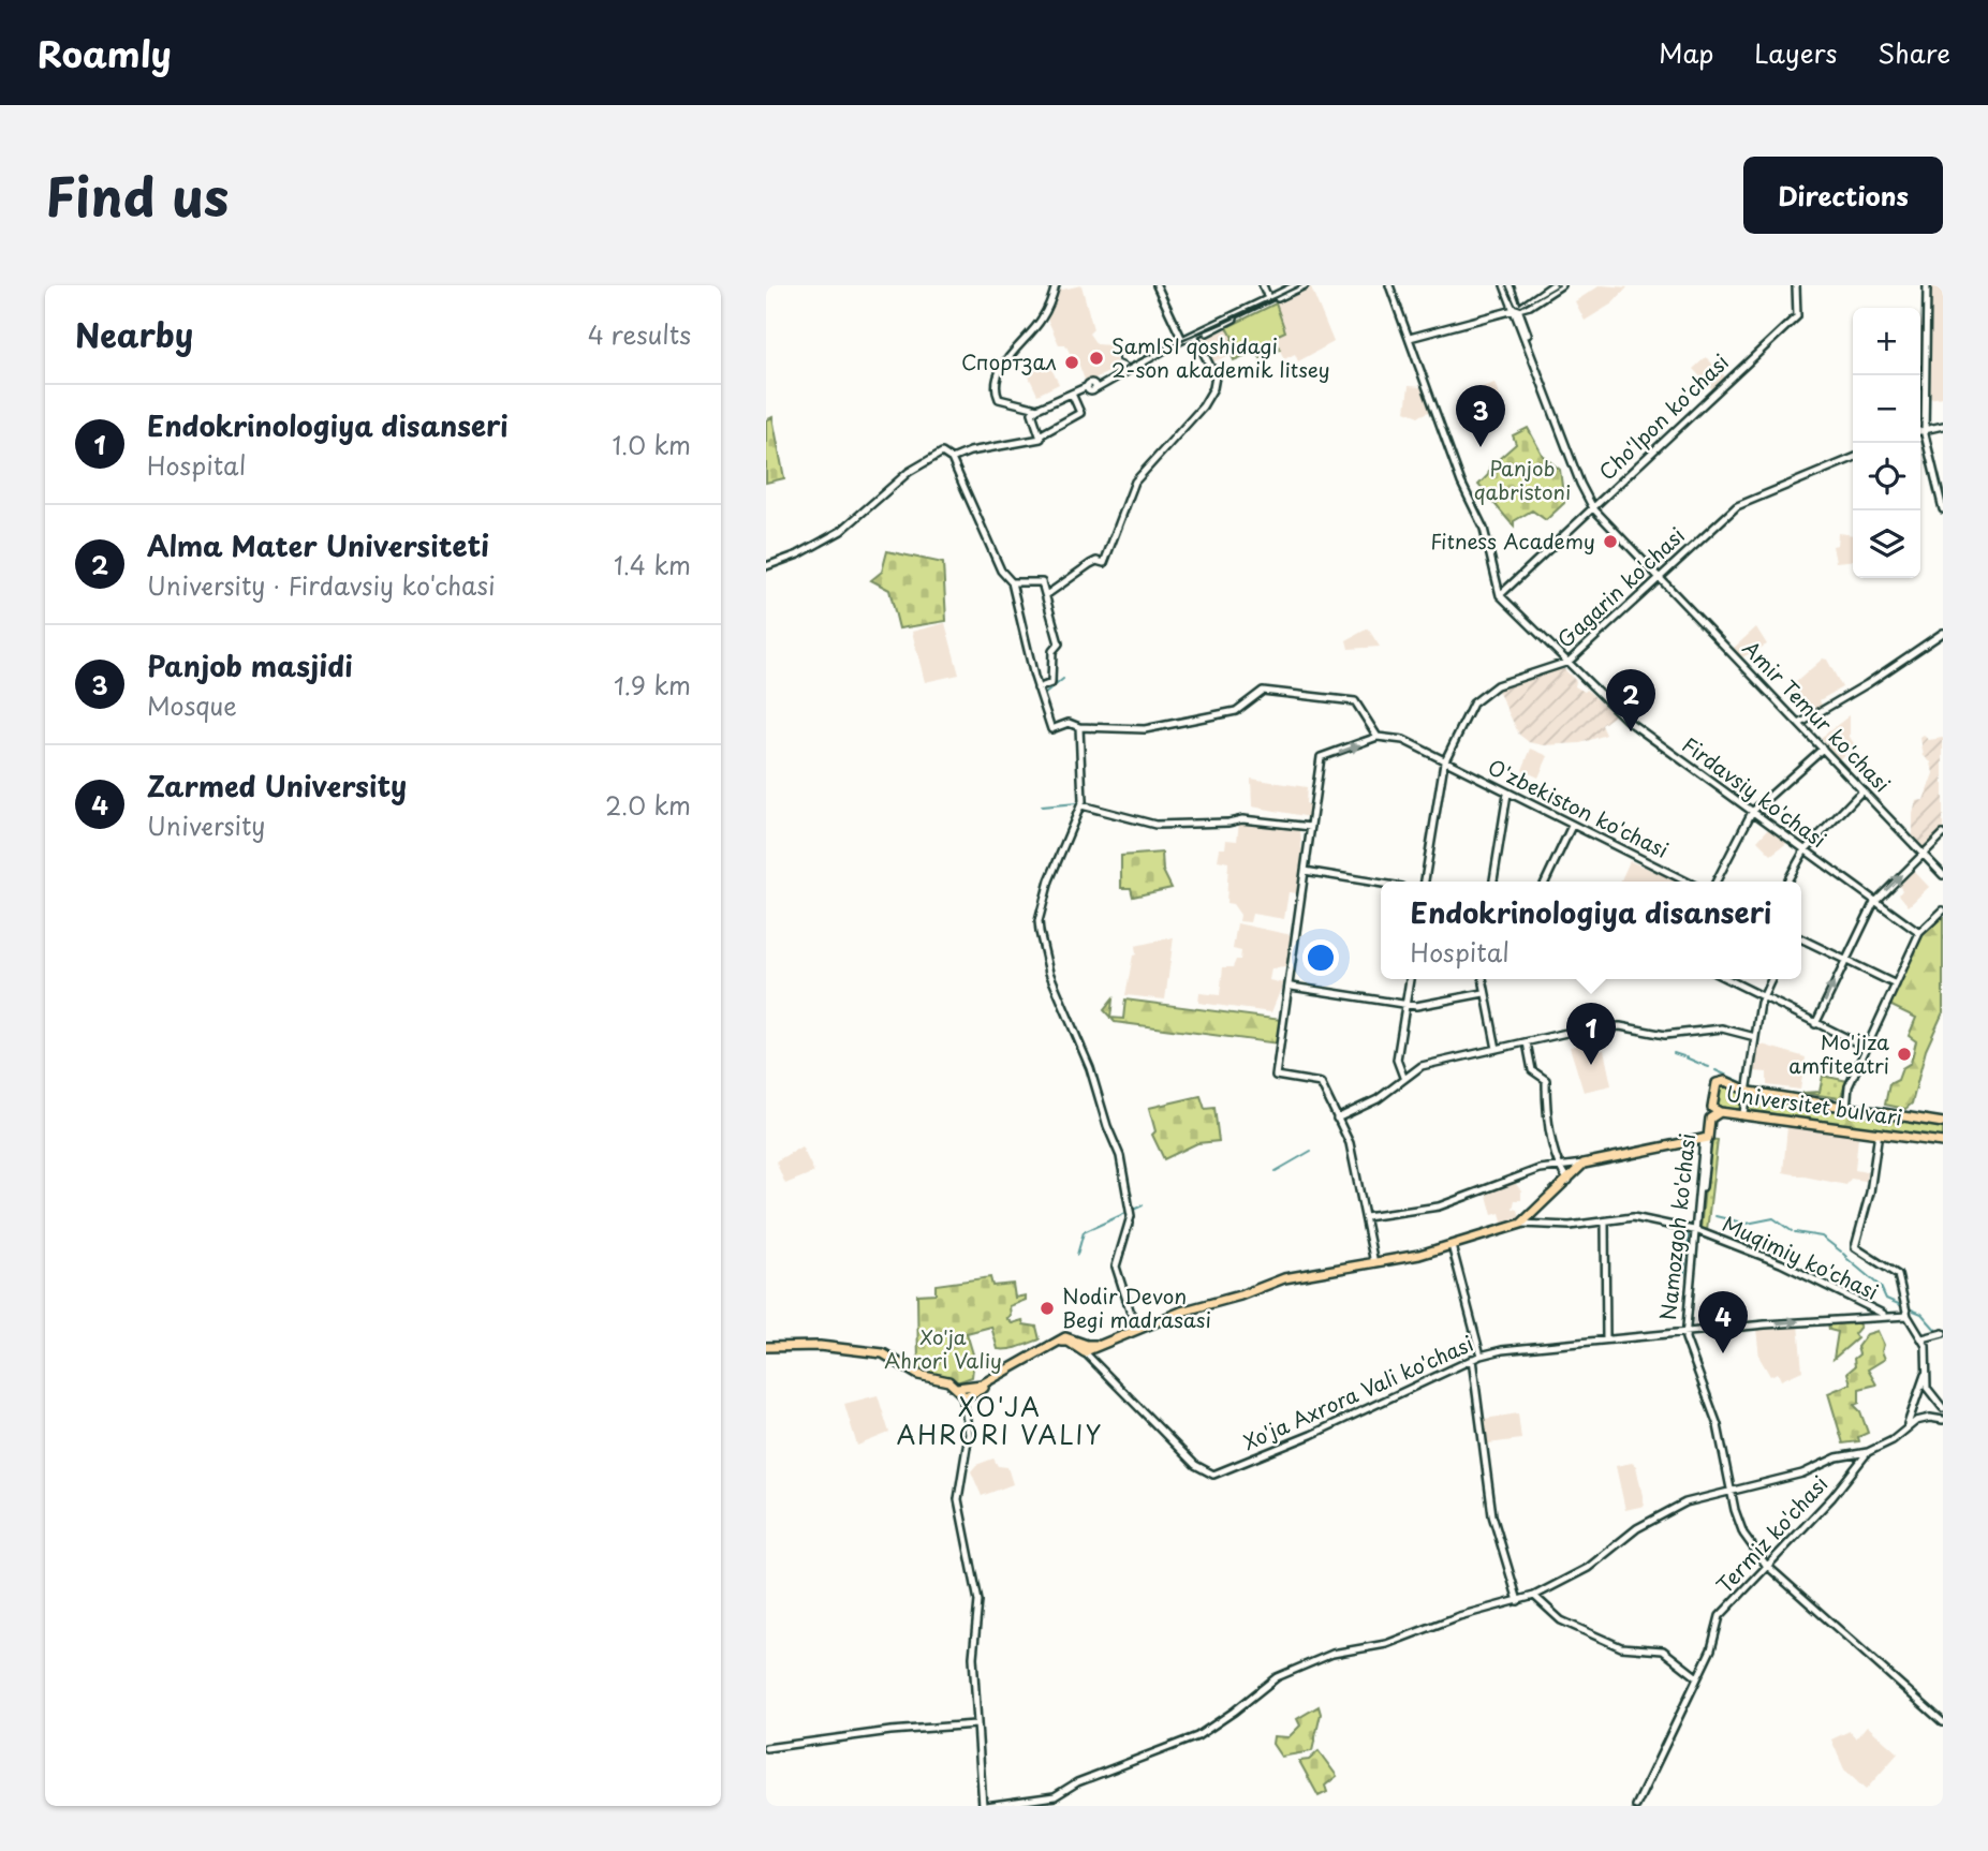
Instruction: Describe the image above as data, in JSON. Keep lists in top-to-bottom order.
{
  "streets": {
    "main road": ["Universitet bulvari", "Namozgoh ko'chasi"],
    "street": [
      "Cho'lpon ko'chasi",
      "Gagarin ko'chasi",
      "Amir Temur ko'chasi",
      "Firdavsiy ko'chasi",
      "O'zbekiston ko'chasi",
      "Muqimiy ko'chasi",
      "Xo'ja Axrora Vali ko'chasi",
      "Termiz ko'chasi"
    ]
  },
  "crossings": [
    ["Cho'lpon ko'chasi", "Amir Temur ko'chasi"],
    ["Cho'lpon ko'chasi", "Firdavsiy ko'chasi"],
    ["Gagarin ko'chasi", "Amir Temur ko'chasi"],
    ["Gagarin ko'chasi", "Firdavsiy ko'chasi"],
    ["Universitet bulvari", "Namozgoh ko'chasi"],
    ["Namozgoh ko'chasi", "Muqimiy ko'chasi"],
    ["Namozgoh ko'chasi", "Xo'ja Axrora Vali ko'chasi"],
    ["Namozgoh ko'chasi", "Termiz ko'chasi"],
    ["Muqimiy ko'chasi", "Xo'ja Axrora Vali ko'chasi"]
  ],
  "districts": ["XO'JA AHRORI VALIY"],
  "parks": ["Panjob qabristoni", "Xo'ja Ahrori Valiy"],
  "places": [
    "SamISI qoshidagi 2-son akademik litsey",
    "Спортзал",
    "Fitness Academy",
    "Mo'jiza amfiteatri",
    "Nodir Devon Begi madrasasi"
  ],
  "page": {
    "header": "Roamly",
    "nav": ["Map", "Layers", "Share"],
    "title": "Find us",
    "buttons": "Directions",
    "heading": ["Nearby", "4 results"],
    "map_buttons": ["+", "−"],
    "list": [
      {
        "mark": "1",
        "name": "Endokrinologiya disanseri",
        "note": "Hospital",
        "value": "1.0 km"
      },
      {
        "mark": "2",
        "name": "Alma Mater Universiteti",
        "note": "University · Firdavsiy ko'chasi",
        "value": "1.4 km"
      },
      {
        "mark": "3",
        "name": "Panjob masjidi",
        "note": "Mosque",
        "value": "1.9 km"
      },
      {
        "mark": "4",
        "name": "Zarmed University",
        "note": "University",
        "value": "2.0 km"
      }
    ],
    "pins": [
      "3",
      "2",
      "1",
      "4"
    ],
    "popup": ["Endokrinologiya disanseri", "Hospital"]
  }
}
